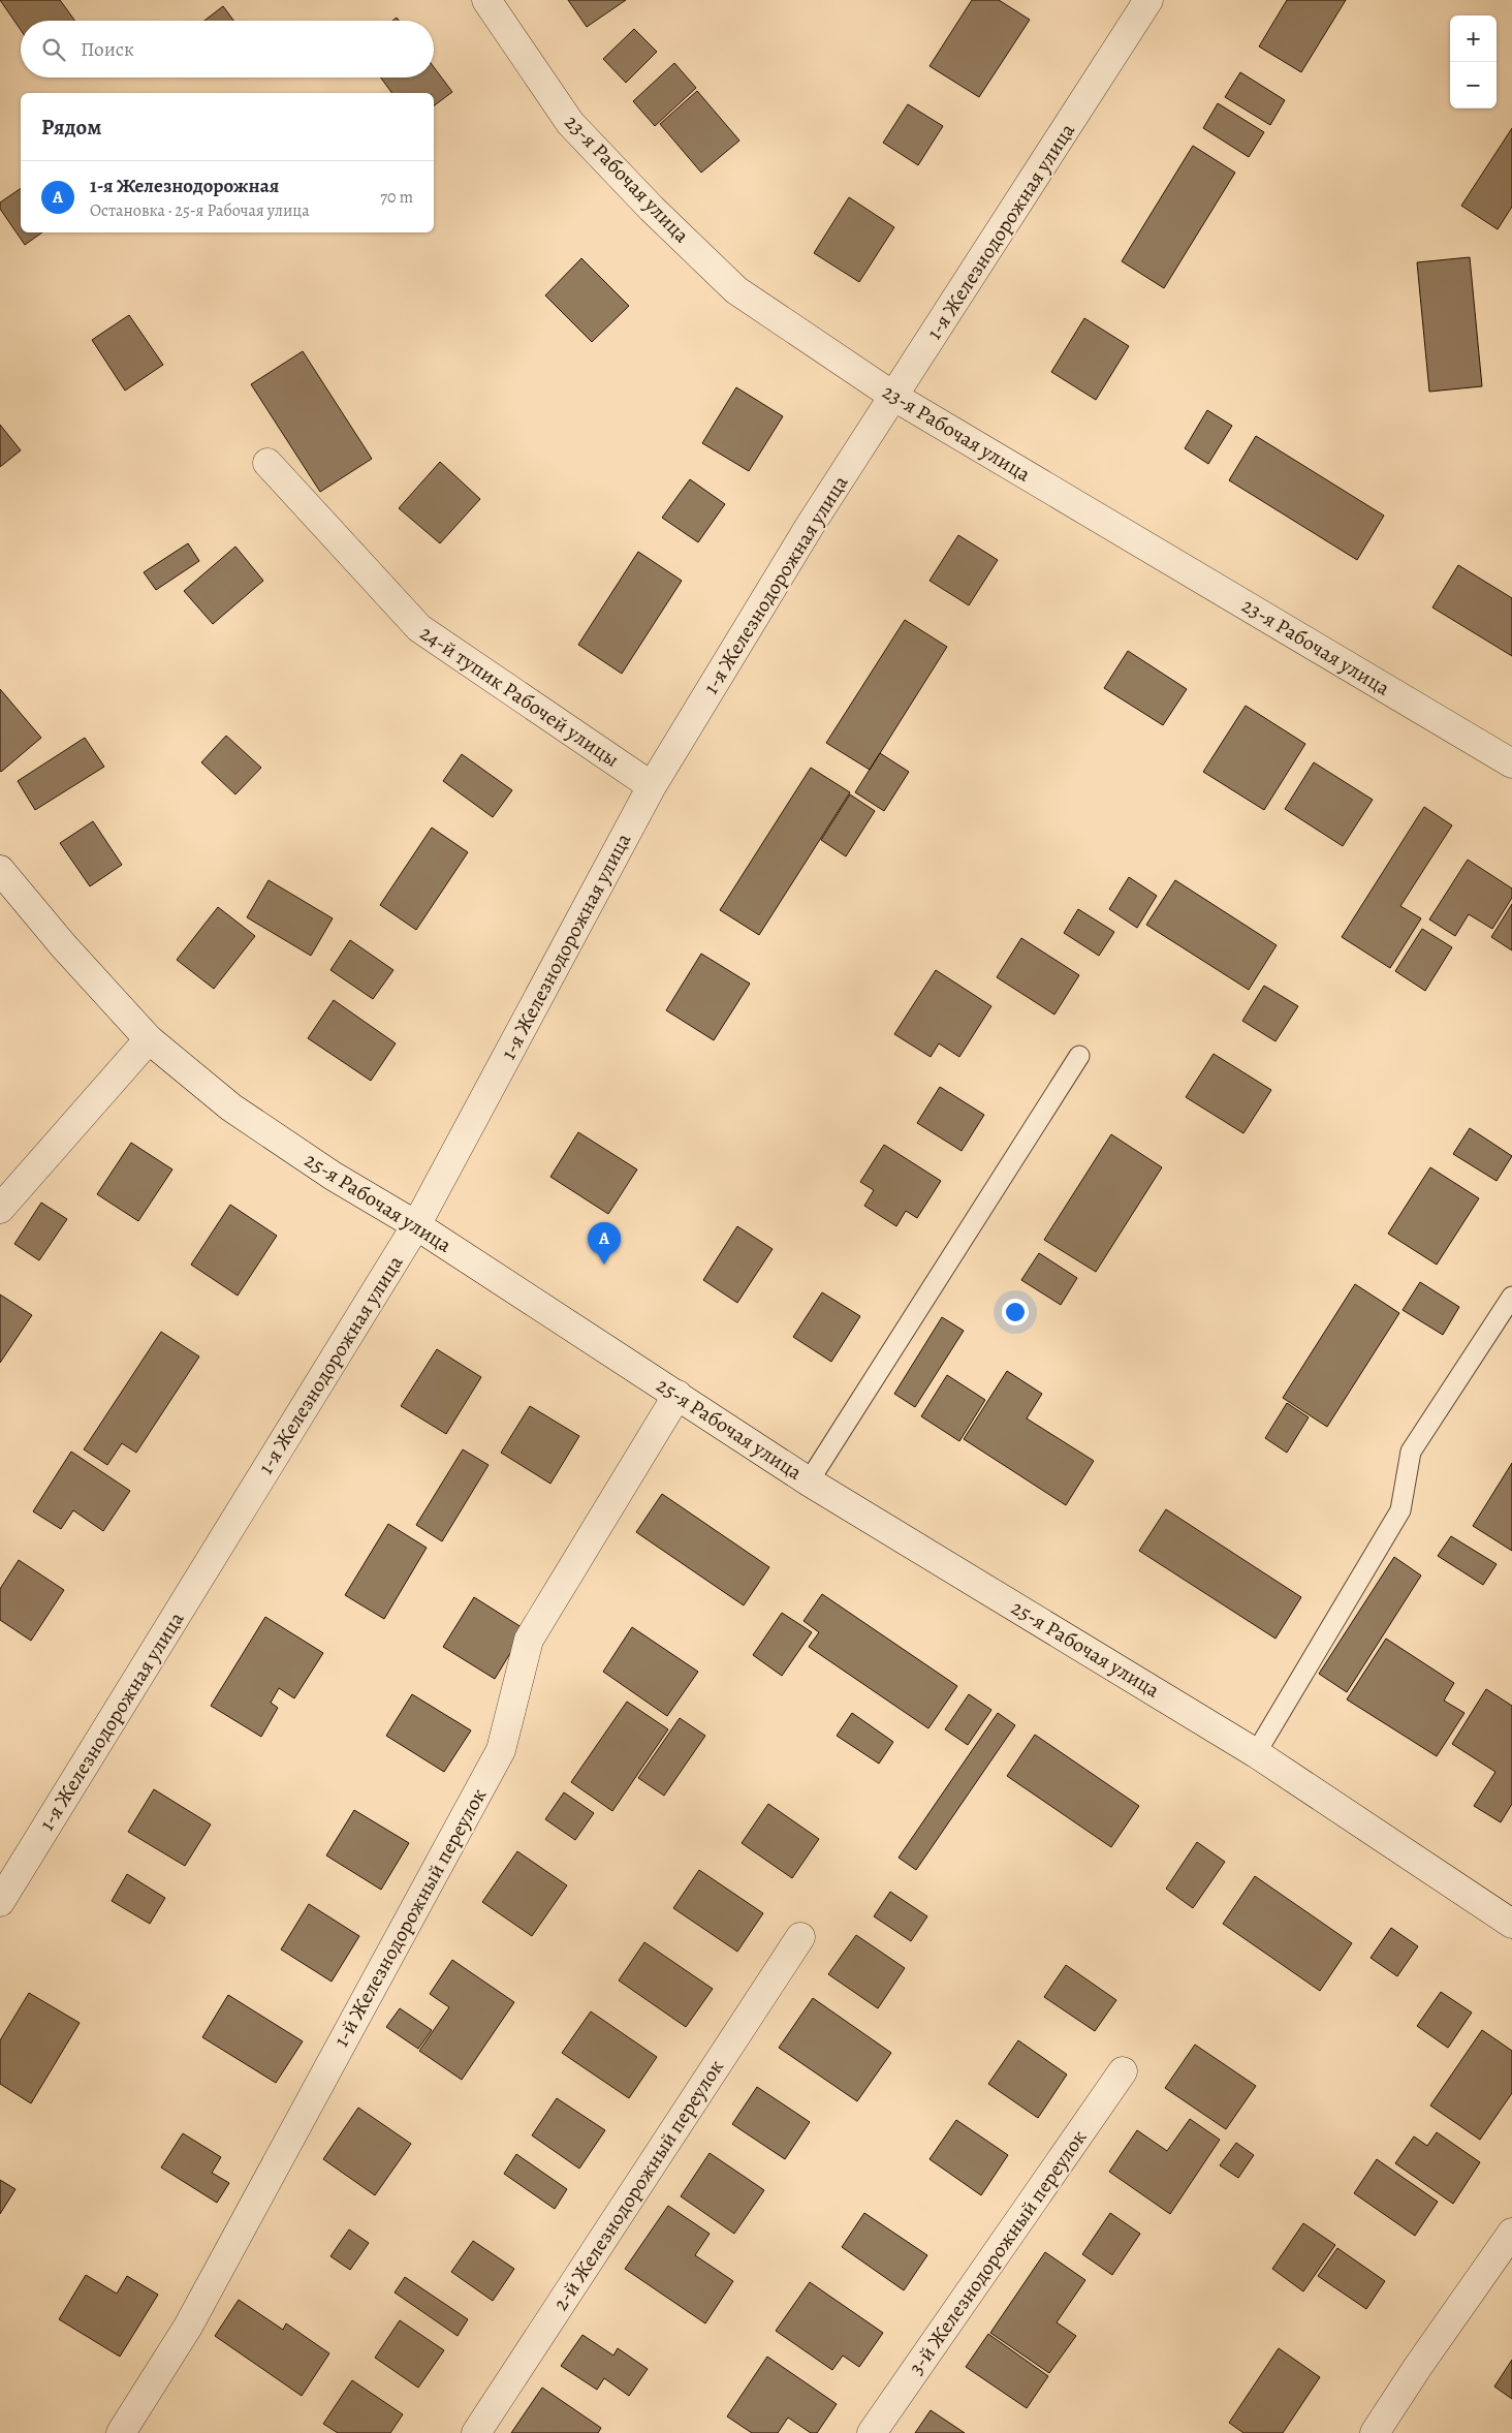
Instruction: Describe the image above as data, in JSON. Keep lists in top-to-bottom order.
{
  "streets": {
    "street": [
      "23-я Рабочая улица",
      "1-я Железнодорожная улица",
      "24-й тупик Рабочей улицы",
      "25-я Рабочая улица",
      "1-й Железнодорожный переулок",
      "2-й Железнодорожный переулок",
      "3-й Железнодорожный переулок"
    ]
  },
  "crossings": [
    ["23-я Рабочая улица", "1-я Железнодорожная улица"],
    ["1-я Железнодорожная улица", "24-й тупик Рабочей улицы"],
    ["1-я Железнодорожная улица", "25-я Рабочая улица"],
    ["25-я Рабочая улица", "1-й Железнодорожный переулок"]
  ],
  "page": {
    "map_buttons": ["+", "−"],
    "search": "Поиск",
    "heading": "Рядом",
    "list": [
      {
        "mark": "A",
        "name": "1-я Железнодорожная",
        "note": "Остановка · 25-я Рабочая улица",
        "value": "70 m"
      }
    ],
    "pins": "A"
  }
}
